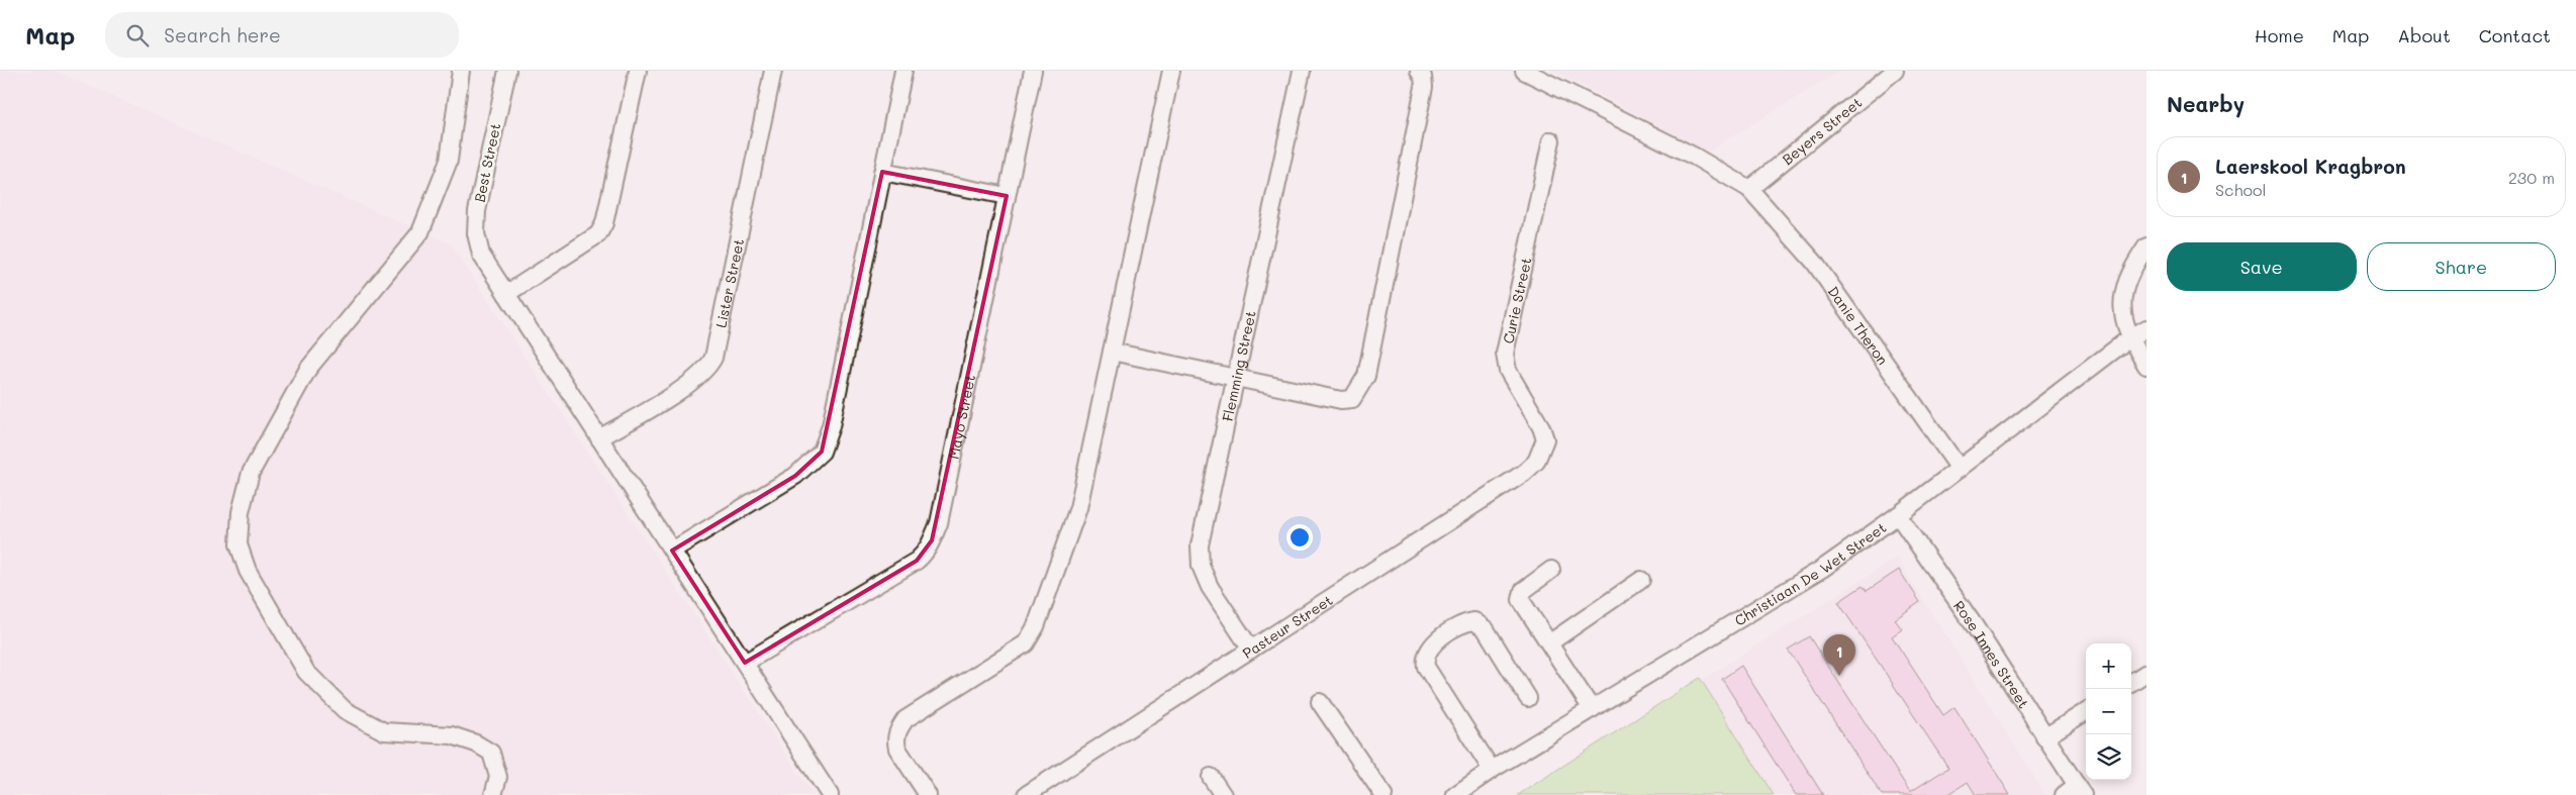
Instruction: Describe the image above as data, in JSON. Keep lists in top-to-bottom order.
{
  "streets": {
    "street": [
      "Beyers Street",
      "Best Street",
      "Lister Street",
      "Curie Street",
      "Danie Theron",
      "Flemming Street",
      "Mayo Street",
      "Christiaan De Wet Street",
      "Pasteur Street",
      "Rose Innes Street"
    ]
  },
  "crossings": [
    ["Beyers Street", "Danie Theron"],
    ["Curie Street", "Pasteur Street"],
    ["Danie Theron", "Christiaan De Wet Street"],
    ["Flemming Street", "Pasteur Street"],
    ["Christiaan De Wet Street", "Rose Innes Street"]
  ],
  "page": {
    "header": "Map",
    "search": "Search here",
    "nav": [
      "Home",
      "Map",
      "About",
      "Contact"
    ],
    "heading": "Nearby",
    "list": [
      {
        "mark": "1",
        "name": "Laerskool Kragbron",
        "note": "School",
        "value": "230 m"
      }
    ],
    "buttons": ["Save", "Share"],
    "pins": "1",
    "map_buttons": ["+", "−"]
  }
}
